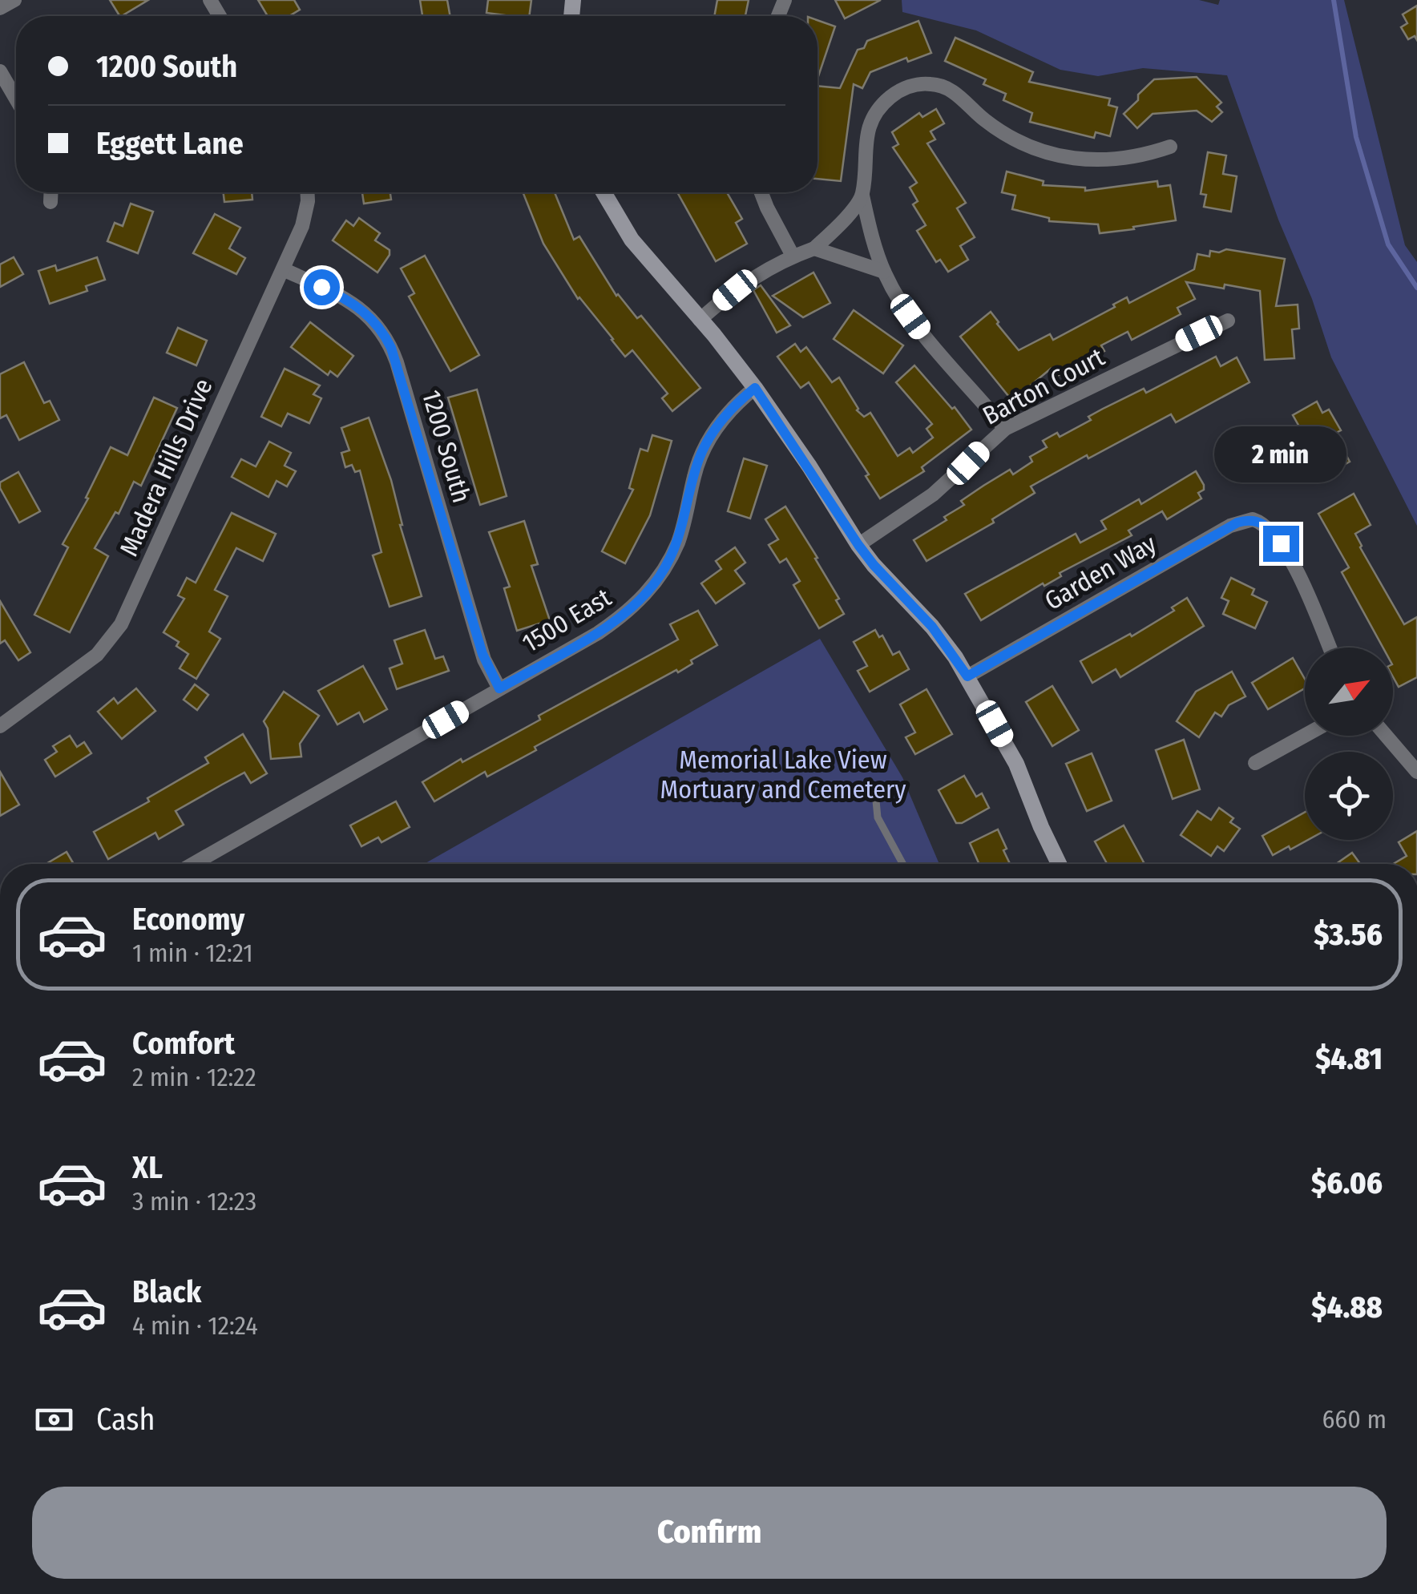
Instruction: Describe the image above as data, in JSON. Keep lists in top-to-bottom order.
{
  "streets": {
    "street": [
      "Barton Court",
      "1200 South",
      "Madera Hills Drive",
      "Garden Way",
      "1500 East"
    ]
  },
  "crossings": [
    ["1200 South", "Madera Hills Drive"],
    ["1200 South", "1500 East"]
  ],
  "parks": ["Memorial Lake View Mortuary and Cemetery"],
  "north": "top right",
  "page": {
    "banner": ["1200 South", "Eggett Lane"],
    "bubble": "2 min",
    "list": [
      {
        "name": "Economy",
        "note": "1 min · 12:21",
        "value": "$3.56"
      },
      {
        "name": "Comfort",
        "note": "2 min · 12:22",
        "value": "$4.81"
      },
      {
        "name": "XL",
        "note": "3 min · 12:23",
        "value": "$6.06"
      },
      {
        "name": "Black",
        "note": "4 min · 12:24",
        "value": "$4.88"
      }
    ],
    "pay": ["Cash", "660 m"],
    "buttons": "Confirm"
  }
}
